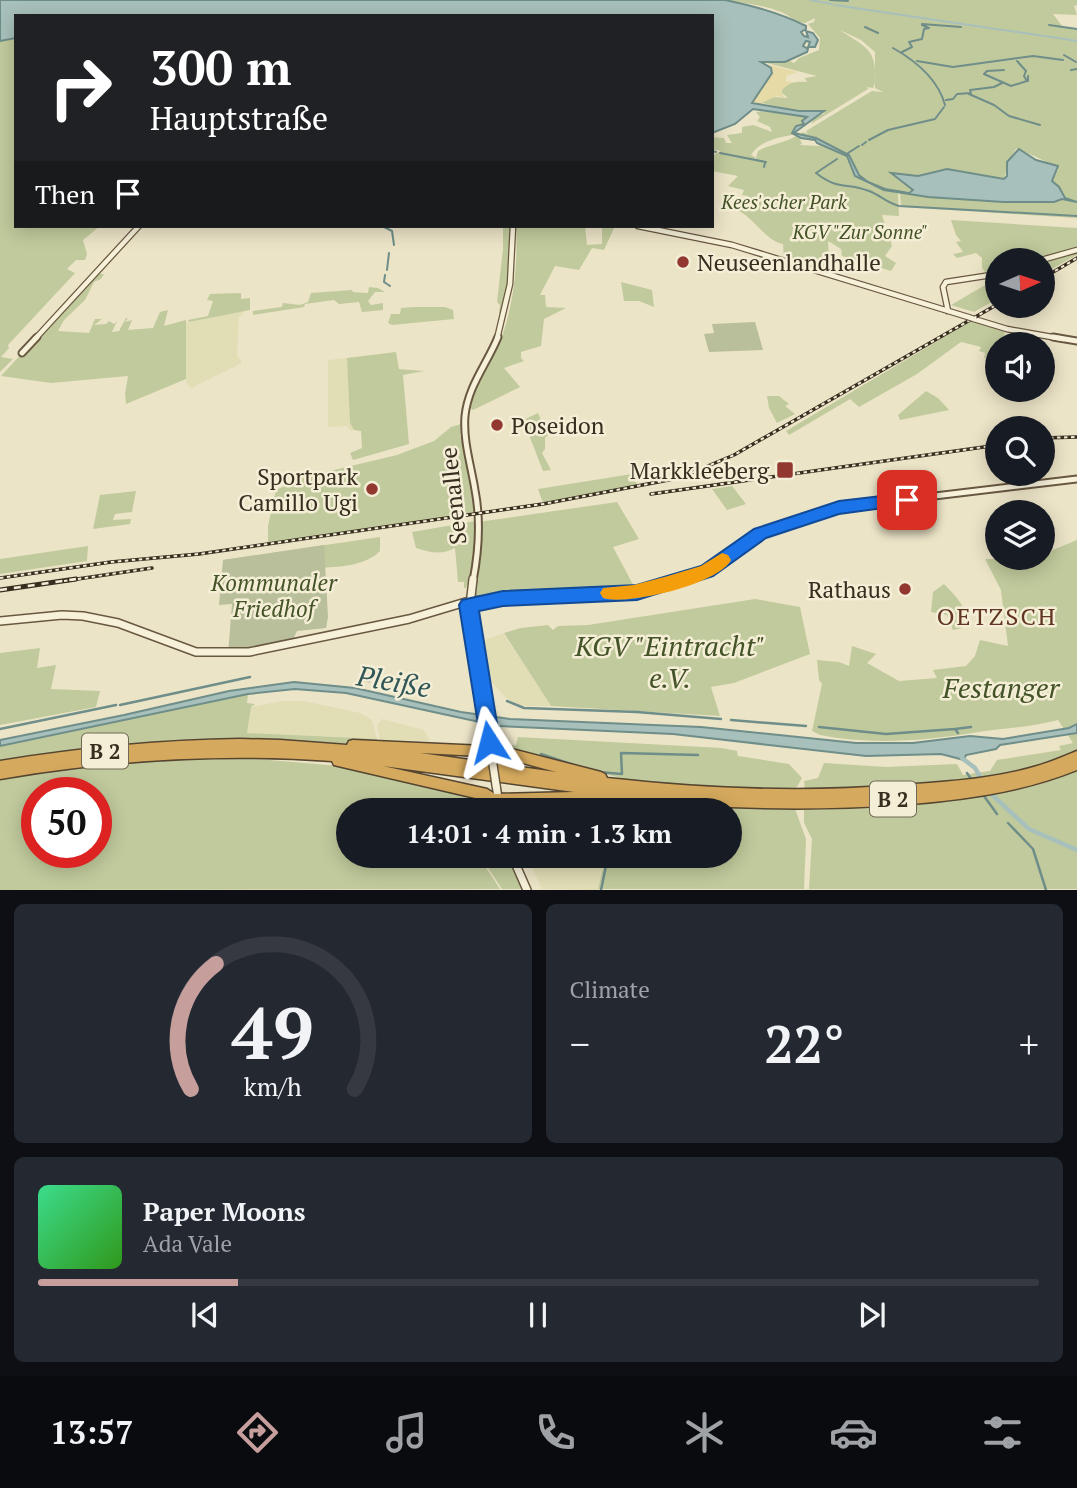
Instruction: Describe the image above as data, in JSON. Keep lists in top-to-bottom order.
{
  "streets": {
    "highway": ["B 2"],
    "main road": ["Seenallee"]
  },
  "districts": ["OETZSCH"],
  "water": ["Pleiße"],
  "parks": [
    "Kees'scher Park",
    "KGV \"Zur Sonne\"",
    "Kommunaler Friedhof",
    "KGV \"Eintracht\" e.V.",
    "Festanger"
  ],
  "places": {
    "other": [
      "Neuseenlandhalle",
      "Poseidon",
      "Sportpark Camillo Ugi",
      "Rathaus"
    ],
    "transit": ["Markkleeberg"]
  },
  "north": "right",
  "page": {
    "turn": ["300 m", "Hauptstraße"],
    "then": "Then",
    "limit": "50",
    "trip": "14:01 · 4 min · 1.3 km",
    "tile": "Climate",
    "heat": ["−", "22°", "+"],
    "song": ["Paper Moons", "Ada Vale"],
    "tabs": "13:57",
    "gauge": ["49", "km/h"]
  }
}
